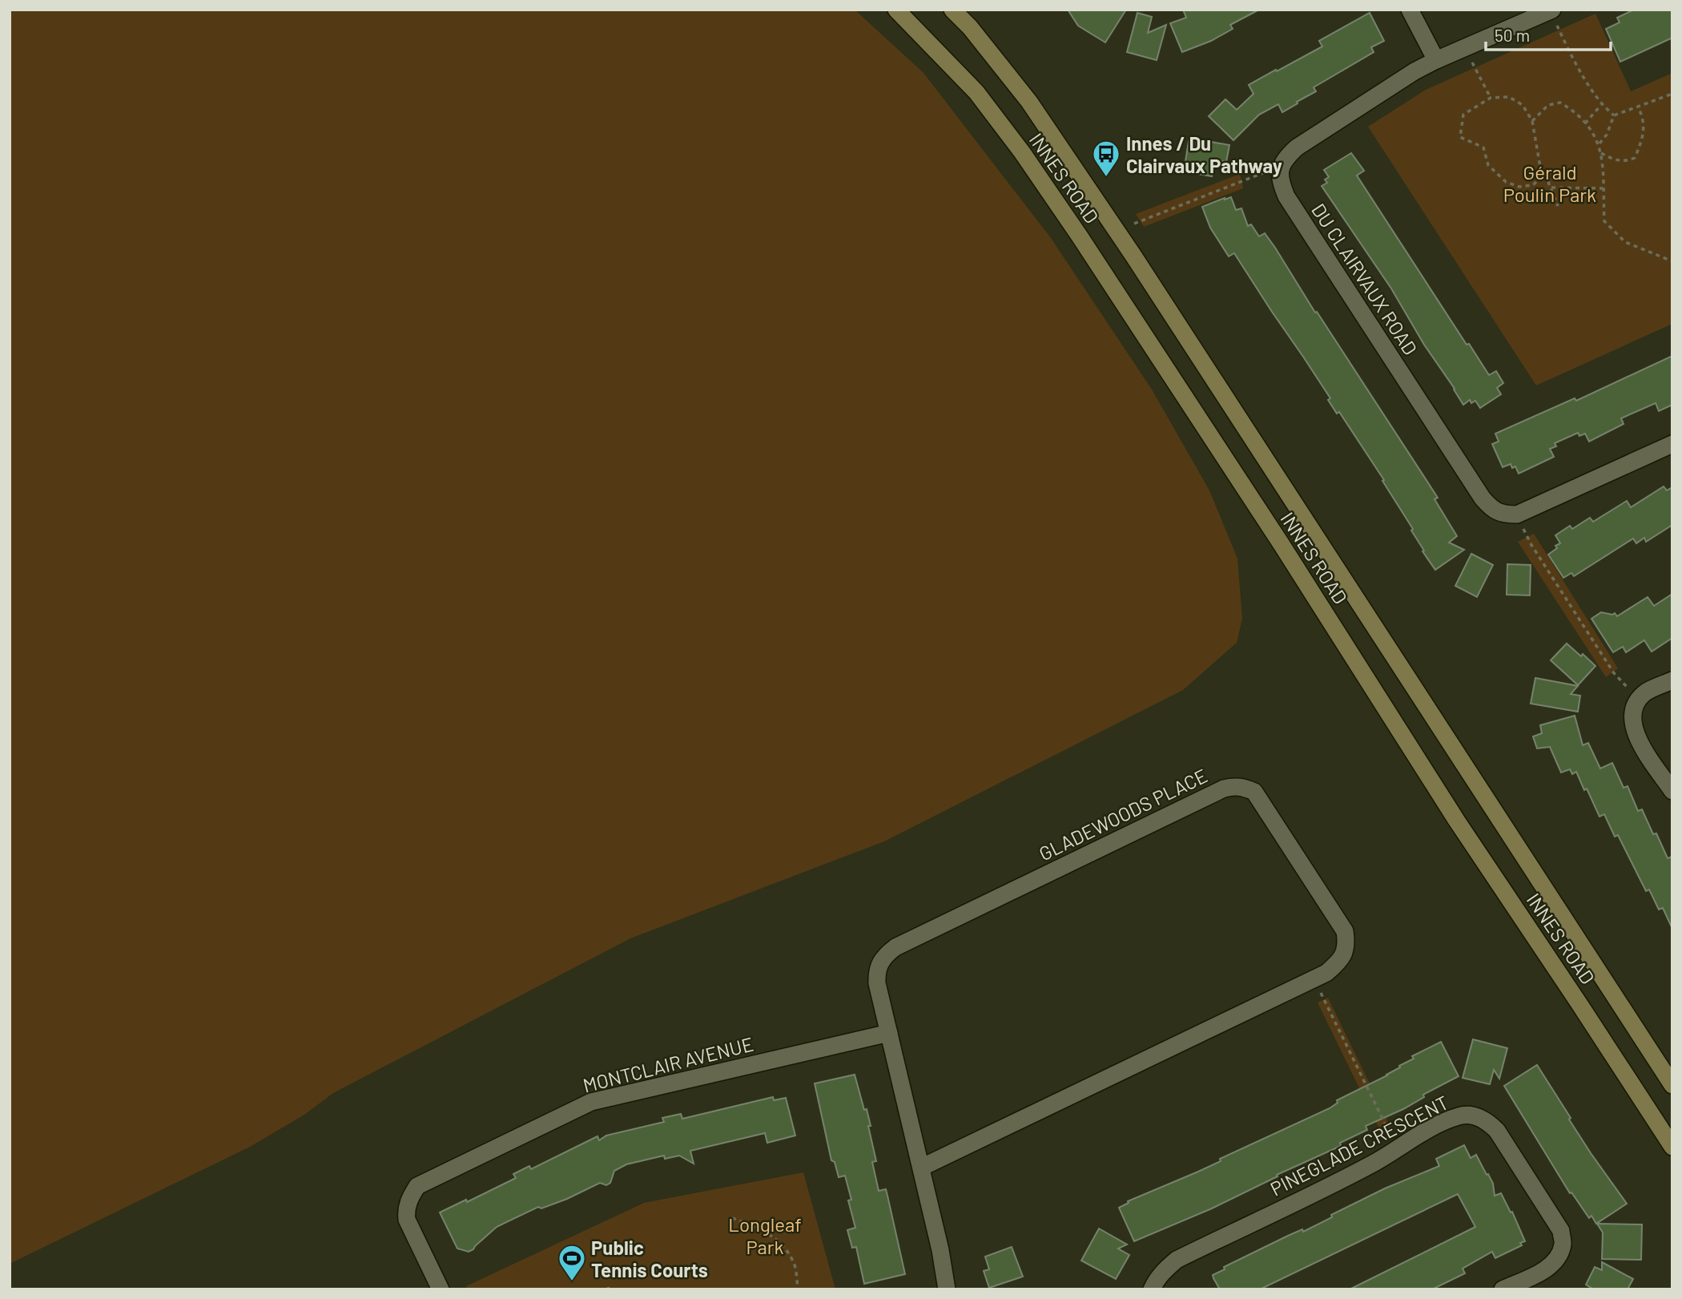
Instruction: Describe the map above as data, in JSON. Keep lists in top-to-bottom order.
{
  "streets": {
    "main road": ["INNES ROAD"],
    "street": [
      "DU CLAIRVAUX ROAD",
      "GLADEWOODS PLACE",
      "MONTCLAIR AVENUE",
      "PINEGLADE CRESCENT"
    ]
  },
  "crossings": [
    ["GLADEWOODS PLACE", "MONTCLAIR AVENUE"]
  ],
  "parks": ["Gérald Poulin Park", "Longleaf Park"],
  "places": {
    "bus stop": ["Innes / Du Clairvaux Pathway"],
    "sports": ["Public Tennis Courts"]
  },
  "scale_bar": "50 m"
}
